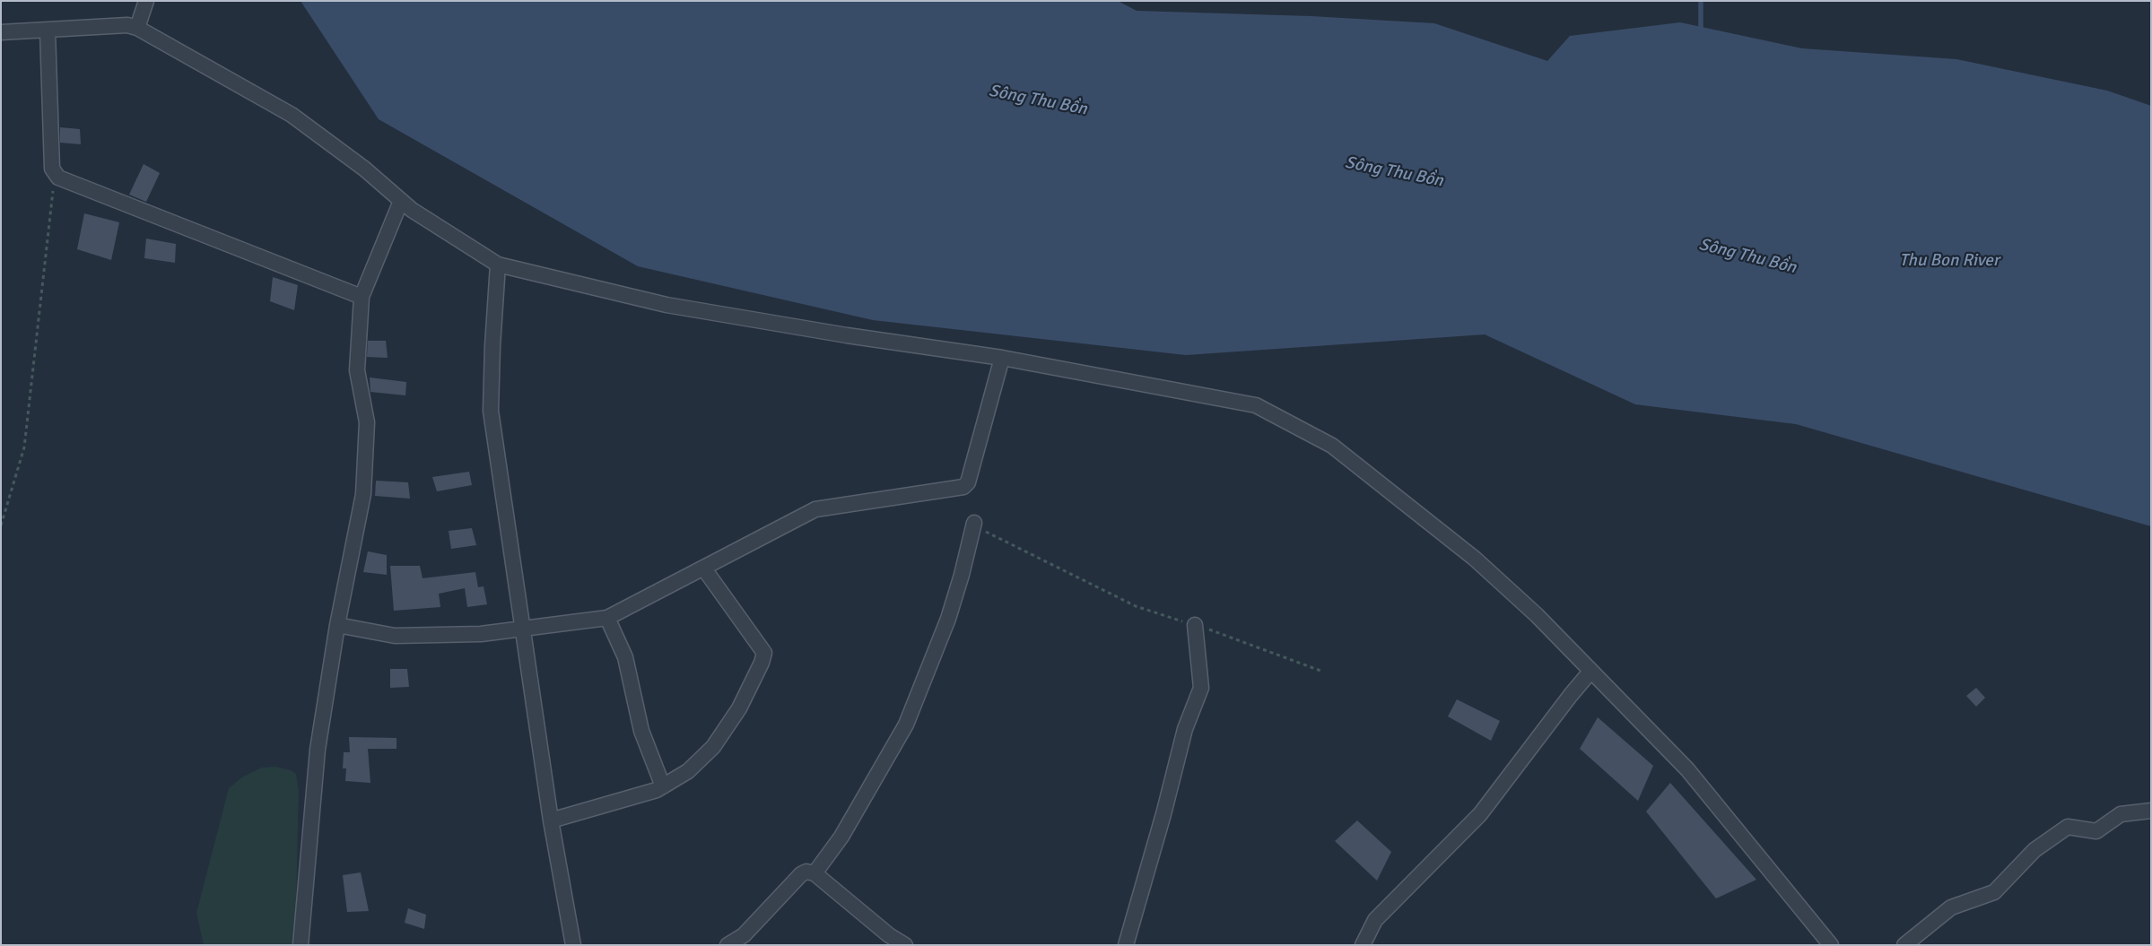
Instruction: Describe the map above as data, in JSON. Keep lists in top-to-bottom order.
{
  "water": ["Sông Thu Bồn", "Thu Bon River"]
}
